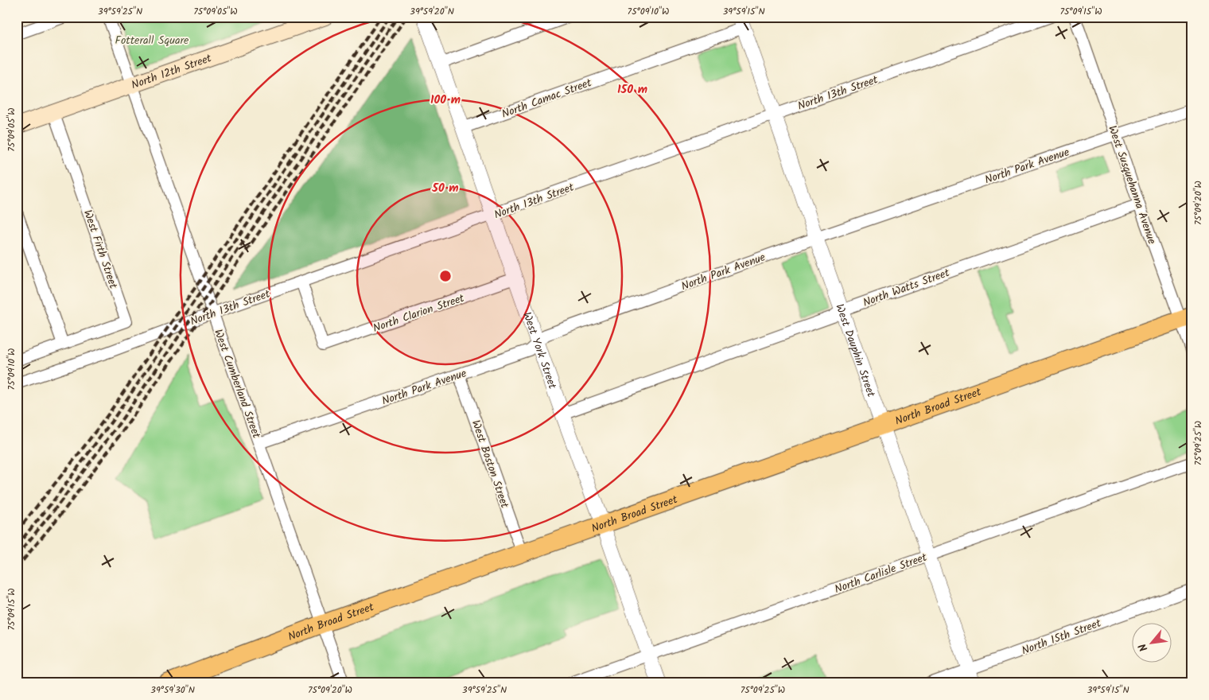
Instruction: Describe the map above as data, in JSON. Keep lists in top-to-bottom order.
{
  "streets": {
    "main road": ["North 12th Street", "North Broad Street"],
    "street": [
      "North 13th Street",
      "North Camac Street",
      "North Park Avenue",
      "West Susquehanna Avenue",
      "West Firth Street",
      "North Watts Street",
      "North Clarion Street",
      "West York Street",
      "West Dauphin Street",
      "West Cumberland Street",
      "West Boston Street",
      "North Carlisle Street",
      "North 15th Street"
    ]
  },
  "crossings": [
    ["North 12th Street", "West Firth Street"],
    ["North 12th Street", "West Cumberland Street"],
    ["North 13th Street", "North Clarion Street"],
    ["North 13th Street", "West York Street"],
    ["North 13th Street", "West Dauphin Street"],
    ["North 13th Street", "West Cumberland Street"],
    ["North Camac Street", "West York Street"],
    ["North Camac Street", "West Dauphin Street"],
    ["North Park Avenue", "West Susquehanna Avenue"],
    ["North Park Avenue", "West York Street"],
    ["North Park Avenue", "West Dauphin Street"],
    ["North Park Avenue", "West Cumberland Street"],
    ["North Park Avenue", "West Boston Street"],
    ["West Susquehanna Avenue", "North Watts Street"],
    ["West Susquehanna Avenue", "North Broad Street"],
    ["North Watts Street", "West York Street"],
    ["North Watts Street", "West Dauphin Street"],
    ["North Clarion Street", "West York Street"],
    ["West York Street", "North Broad Street"],
    ["West York Street", "North Carlisle Street"],
    ["West Dauphin Street", "North Broad Street"],
    ["West Dauphin Street", "North Carlisle Street"],
    ["West Dauphin Street", "North 15th Street"],
    ["West Cumberland Street", "North Broad Street"],
    ["North Broad Street", "West Boston Street"]
  ],
  "parks": ["Fotterall Square"],
  "north": "bottom left",
  "coordinates": [
    "39°59'25\"N",
    "75°09'05\"W",
    "39°59'20\"N",
    "75°09'10\"W",
    "39°59'15\"N",
    "75°09'15\"W",
    "75°09'20\"W",
    "75°09'25\"W",
    "39°59'30\"N"
  ],
  "rings": ["150 m", "100 m", "50 m"]
}
